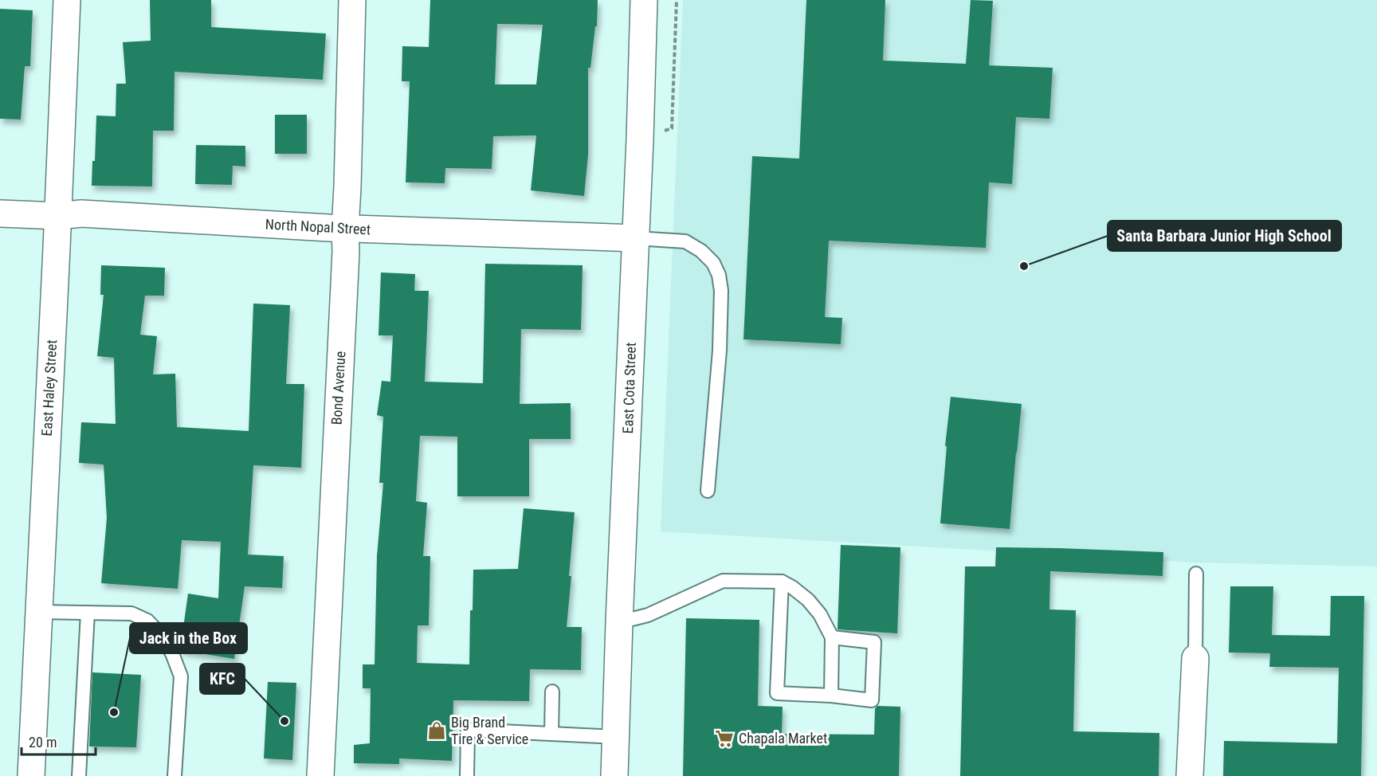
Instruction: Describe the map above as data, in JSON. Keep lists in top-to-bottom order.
{
  "streets": {
    "street": [
      "North Nopal Street",
      "East Haley Street",
      "Bond Avenue",
      "East Cota Street"
    ]
  },
  "crossings": [
    ["North Nopal Street", "East Haley Street"],
    ["North Nopal Street", "Bond Avenue"],
    ["North Nopal Street", "East Cota Street"]
  ],
  "places": {
    "other": ["Santa Barbara Junior High School", "Jack in the Box", "KFC"],
    "shop": ["Big Brand Tire & Service"],
    "supermarket": ["Chapala Market"]
  },
  "scale_bar": "20 m"
}
